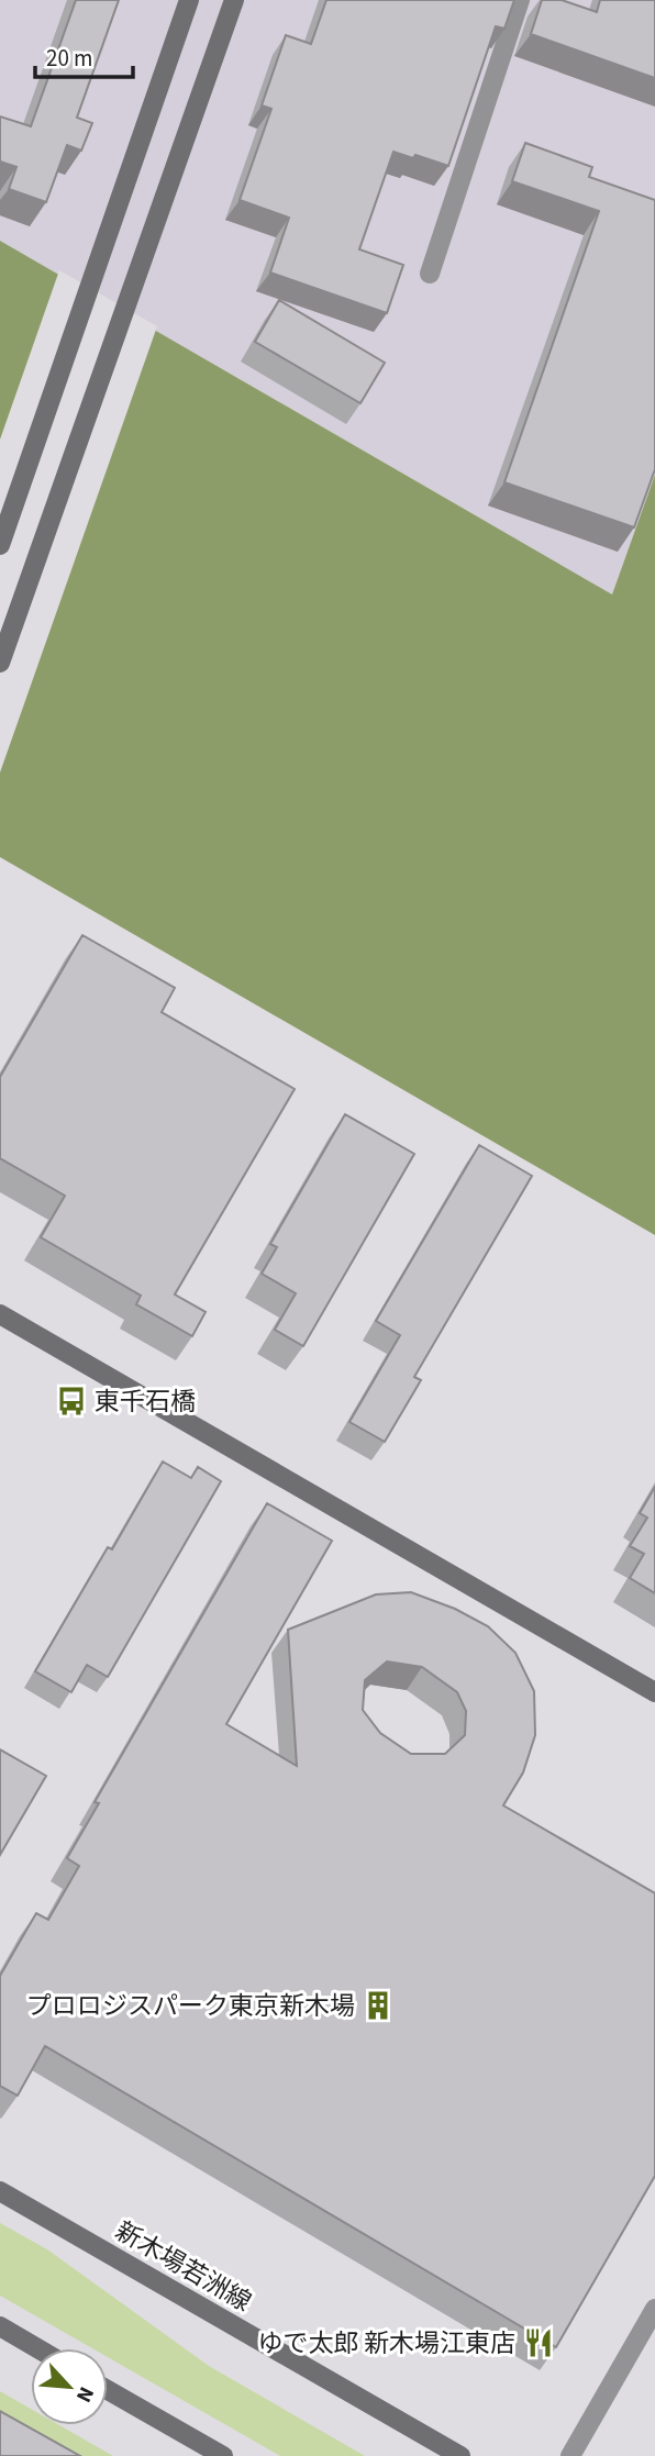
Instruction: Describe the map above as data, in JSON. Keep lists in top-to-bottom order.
{
  "streets": {
    "street": ["新木場若洲線"]
  },
  "places": {
    "bus stop": ["東千石橋"],
    "building": ["プロロジスパーク東京新木場"],
    "restaurant": ["ゆで太郎 新木場江東店"]
  },
  "scale_bar": "20 m",
  "north": "bottom right"
}
